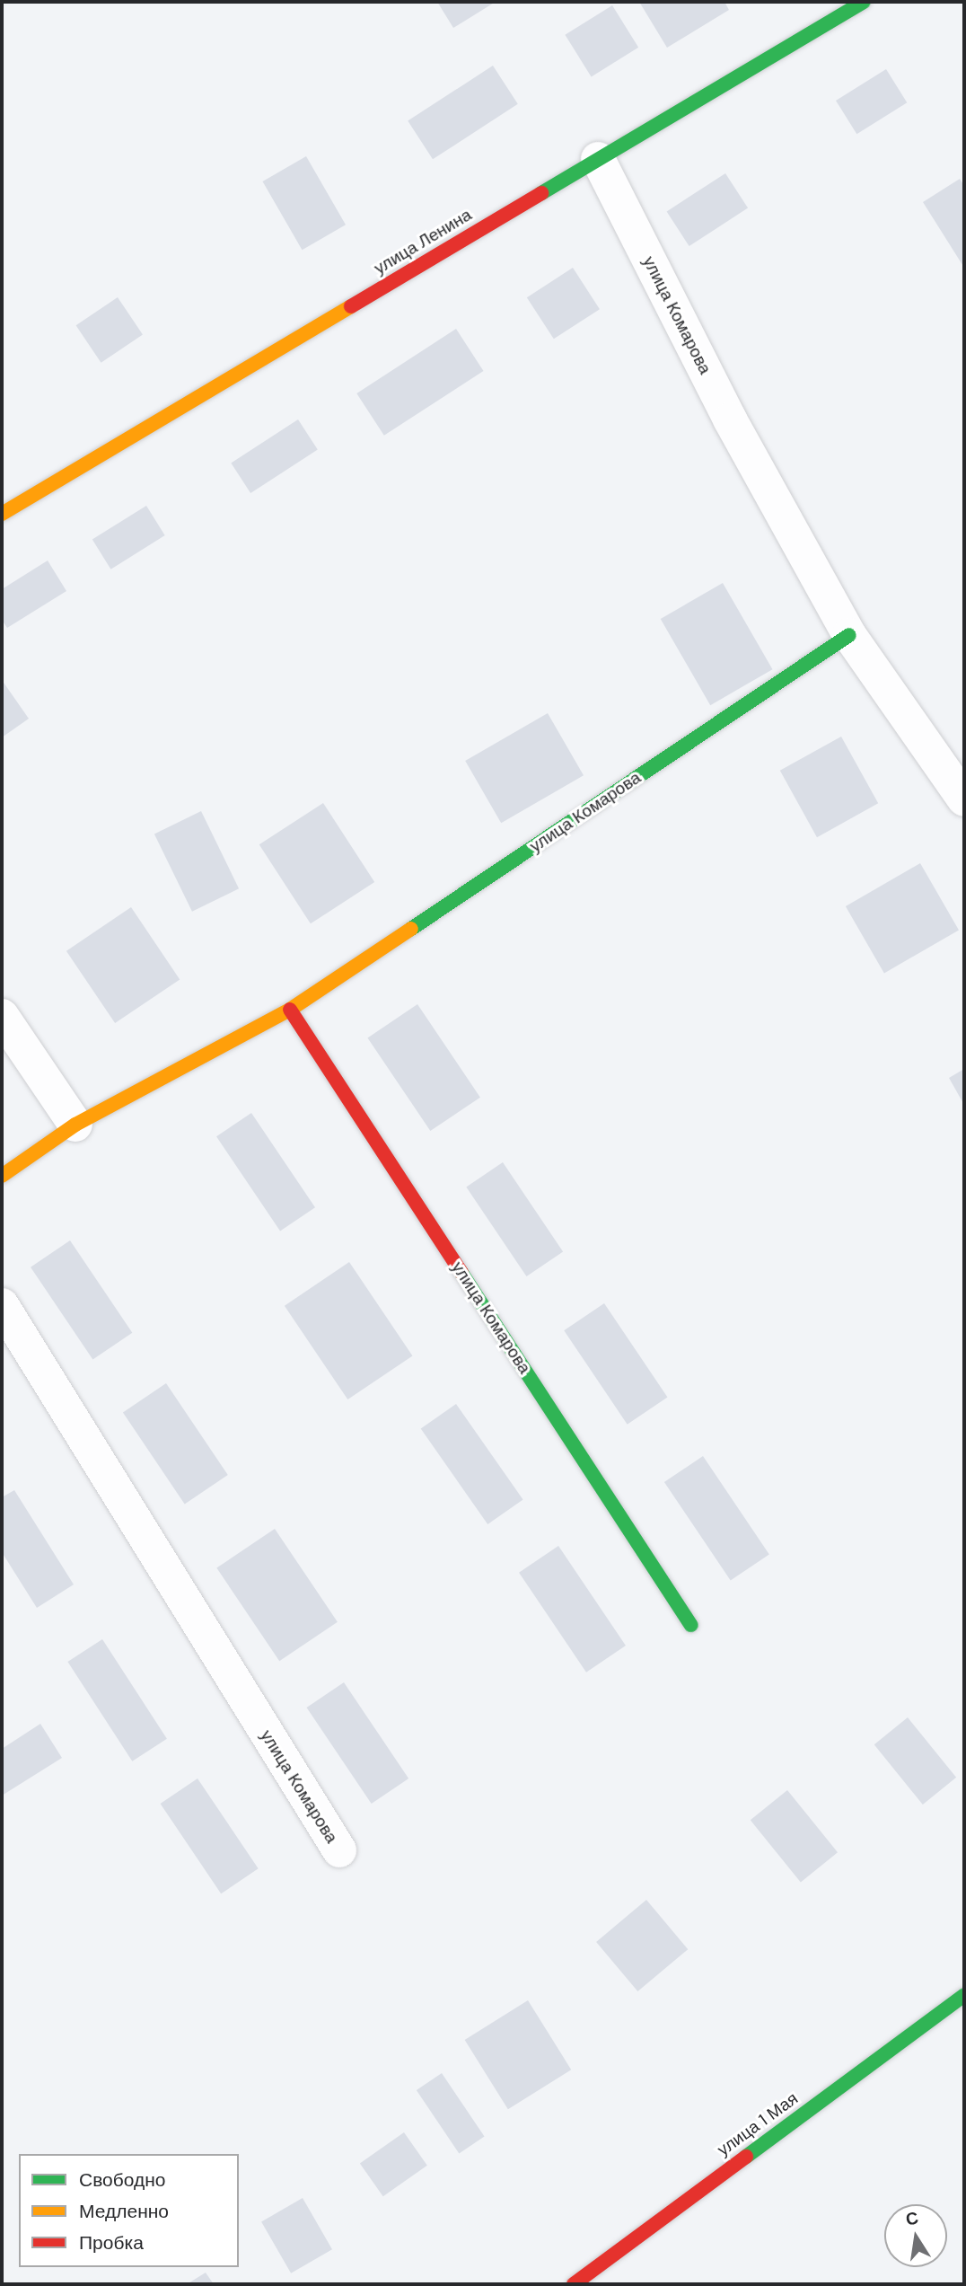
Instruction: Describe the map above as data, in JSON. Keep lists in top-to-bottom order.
{
  "streets": {
    "street": ["улица Ленина", "улица Комарова", "улица 1 Мая"]
  },
  "crossings": [
    ["улица Ленина", "улица Комарова"]
  ],
  "legend": ["Свободно", "Медленно", "Пробка"],
  "north": "top"
}
